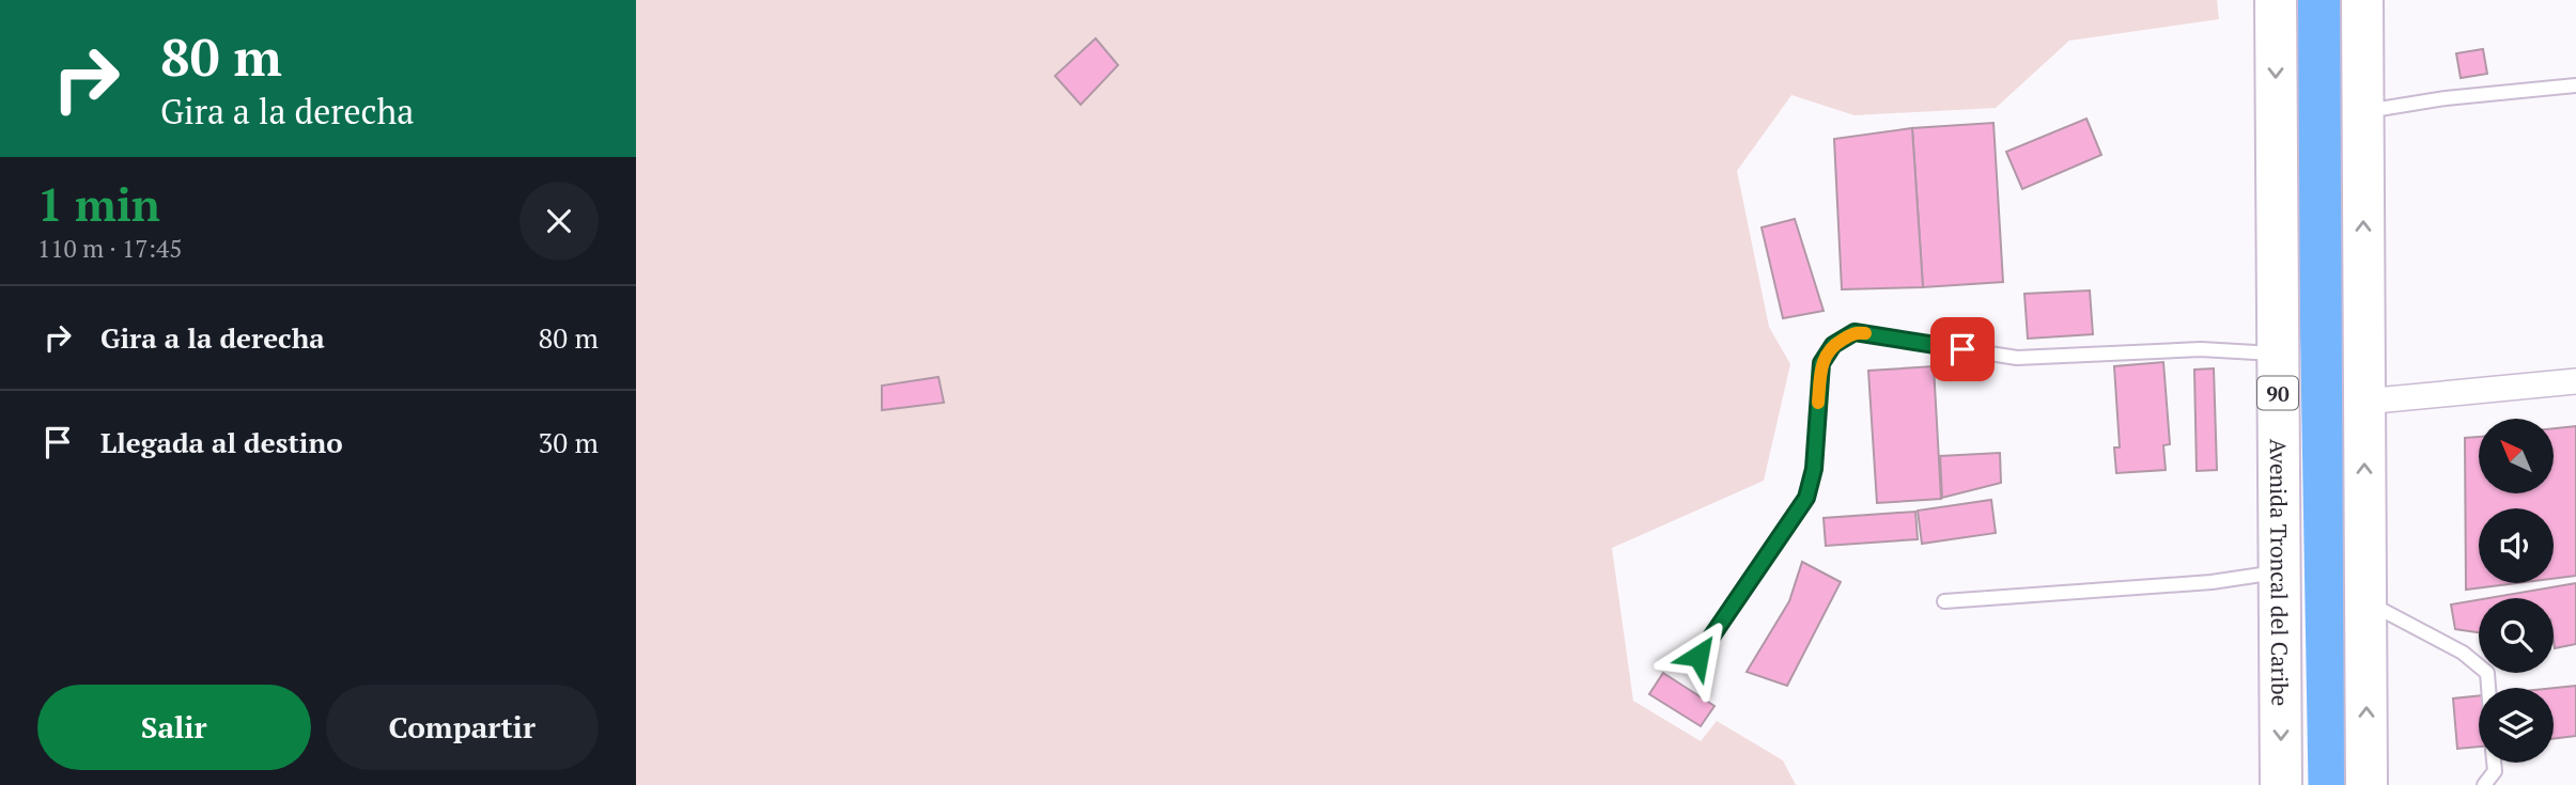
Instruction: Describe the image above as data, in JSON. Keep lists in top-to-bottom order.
{
  "streets": {
    "highway": ["90", "Avenida Troncal del Caribe"]
  },
  "north": "top left",
  "page": {
    "turn": ["80 m", "Gira a la derecha"],
    "heading": ["1 min", "110 m · 17:45"],
    "list": [
      {
        "name": "Gira a la derecha",
        "value": "80 m"
      },
      {
        "name": "Llegada al destino",
        "value": "30 m"
      }
    ],
    "buttons": ["Salir", "Compartir"]
  }
}
